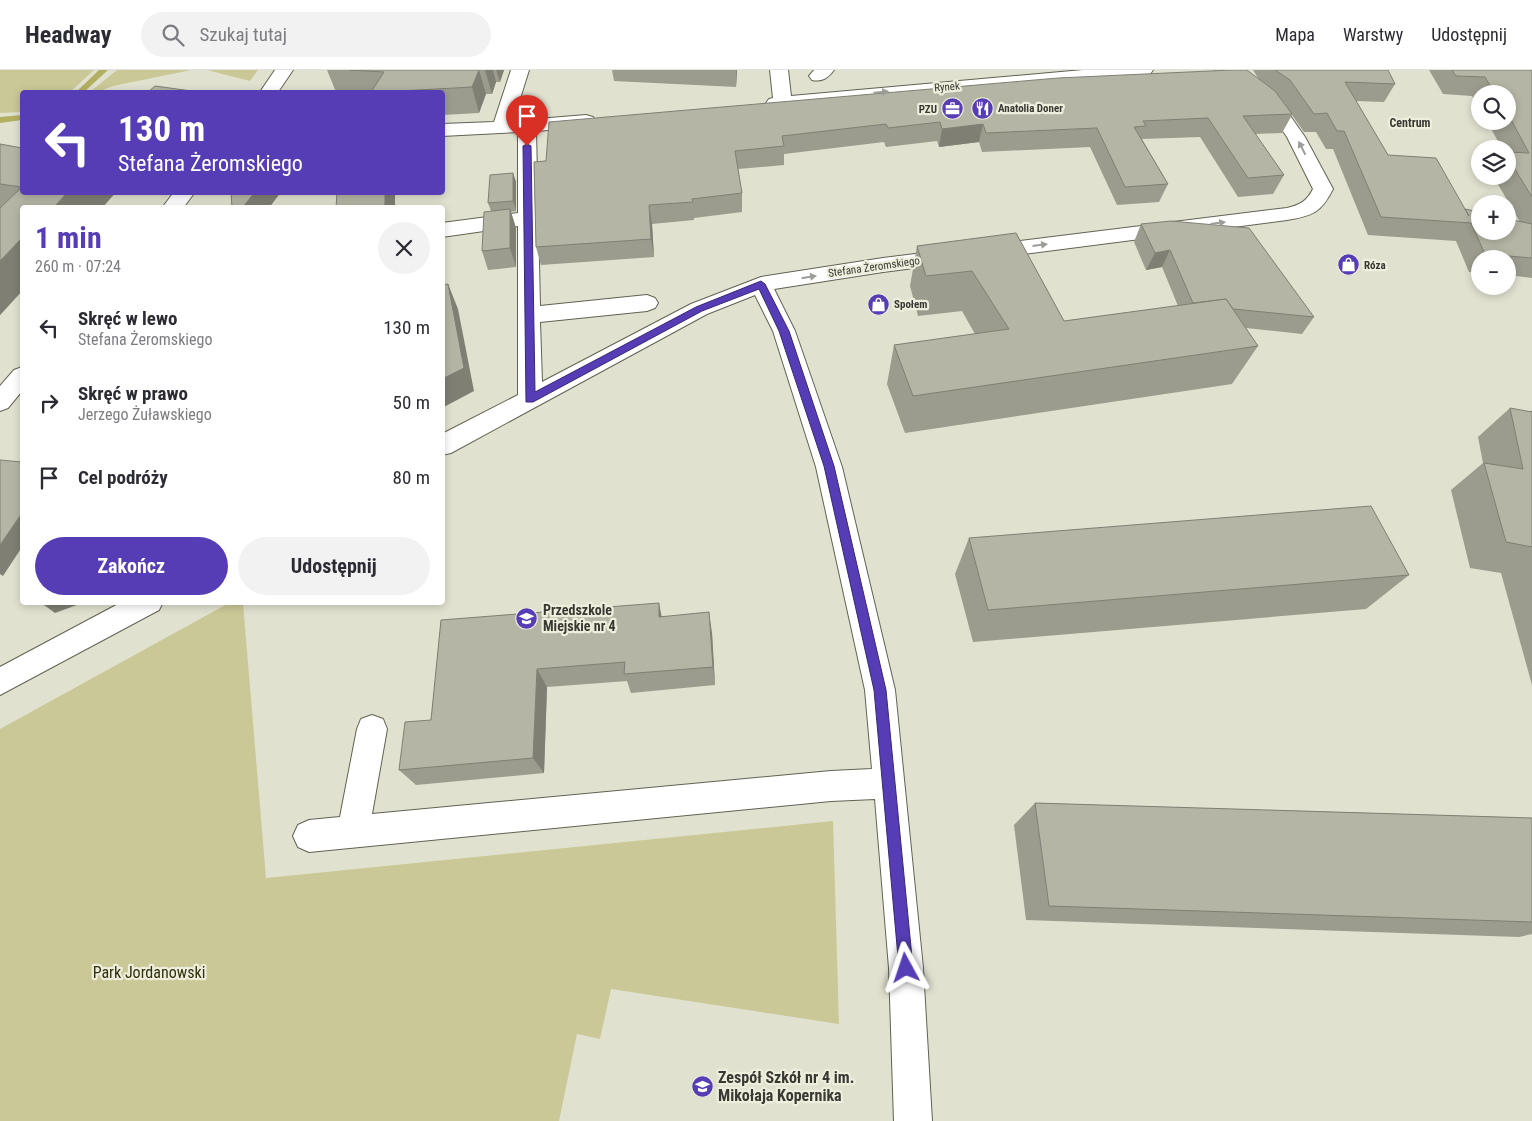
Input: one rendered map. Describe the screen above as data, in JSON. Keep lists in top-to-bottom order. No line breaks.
{"streets":{"street":["Rynek","Stefana Żeromskiego"]},"one_way":["Rynek"],"districts":["Centrum"],"parks":["Park Jordanowski"],"places":{"restaurant":["Anatolia Doner"],"office":["PZU"],"shop":["Róza","Społem"],"school or university":["Przedszkole Miejskie nr 4","Zespół Szkół nr 4 im. Mikołaja Kopernika"]},"page":{"header":"Headway","search":"Szukaj tutaj","nav":["Mapa","Warstwy","Udostępnij"],"map_buttons":["+","−"],"turn":["130 m","Stefana Żeromskiego"],"heading":["1 min","260 m · 07:24"],"list":[{"name":"Skręć w lewo","note":"Stefana Żeromskiego","value":"130 m"},{"name":"Skręć w prawo","note":"Jerzego Żuławskiego","value":"50 m"},{"name":"Cel podróży","value":"80 m"}],"buttons":["Zakończ","Udostępnij"]}}
